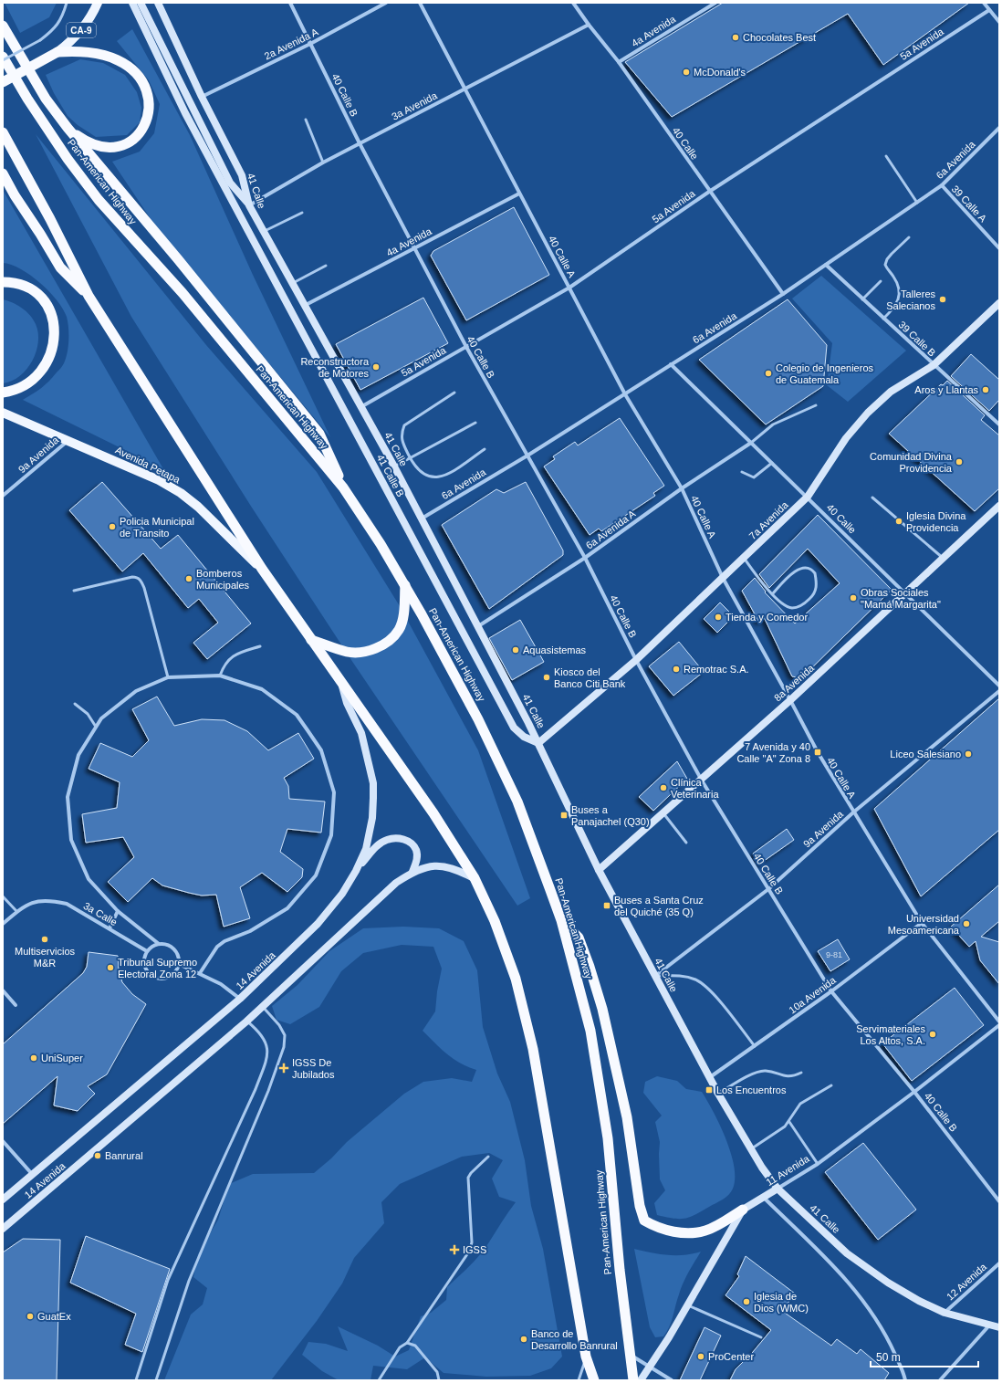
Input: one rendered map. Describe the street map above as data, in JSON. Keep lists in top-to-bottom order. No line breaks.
{"streets":{"highway":["Pan-American Highway"],"main road":["CA-9","41 Calle","Avenida Petapa","41 Calle B","7a Avenida","8a Avenida","14 Avenida","11 Avenida"],"street":["4a Avenida","2a Avenida A","5a Avenida","40 Calle B","3a Avenida","40 Calle","6a Avenida","39 Calle A","40 Calle A","39 Calle B","9a Avenida","6a Avenida A","3a Calle","10a Avenida","12 Avenida"]},"crossings":[["4a Avenida","40 Calle B"],["4a Avenida","40 Calle"],["4a Avenida","41 Calle"],["4a Avenida","40 Calle A"],["2a Avenida A","40 Calle B"],["2a Avenida A","41 Calle"],["5a Avenida","40 Calle B"],["5a Avenida","40 Calle"],["5a Avenida","41 Calle"],["5a Avenida","40 Calle A"],["40 Calle B","3a Avenida"],["40 Calle B","6a Avenida"],["40 Calle B","9a Avenida"],["40 Calle B","7a Avenida"],["40 Calle B","6a Avenida A"],["40 Calle B","8a Avenida"],["40 Calle B","10a Avenida"],["40 Calle B","11 Avenida"],["3a Avenida","40 Calle"],["3a Avenida","41 Calle"],["3a Avenida","40 Calle A"],["40 Calle","6a Avenida"],["40 Calle","7a Avenida"],["40 Calle","6a Avenida A"],["40 Calle","8a Avenida"],["6a Avenida","41 Calle"],["6a Avenida","39 Calle A"],["6a Avenida","40 Calle A"],["6a Avenida","39 Calle B"],["41 Calle","9a Avenida"],["41 Calle","41 Calle B"],["41 Calle","7a Avenida"],["41 Calle","6a Avenida A"],["41 Calle","8a Avenida"],["41 Calle","10a Avenida"],["41 Calle","11 Avenida"],["41 Calle","12 Avenida"],["40 Calle A","9a Avenida"],["40 Calle A","7a Avenida"],["40 Calle A","6a Avenida A"],["40 Calle A","8a Avenida"],["40 Calle A","10a Avenida"],["39 Calle B","7a Avenida"],["9a Avenida","Avenida Petapa"],["41 Calle B","7a Avenida"]],"places":{"other":["Chocolates Best","McDonald's","Talleres Salecianos","Reconstructora de Motores","Colegio de Ingenieros de Guatemala","Aros y Llantas","Comunidad Divina Providencia","Iglesia Divina Providencia","Policia Municipal de Transito","Bomberos Municipales","Obras Sociales \"Mamá Margarita\"","Tienda y Comedor","Aquasistemas","Remotrac S.A.","Kiosco del Banco Citi Bank","Liceo Salesiano","Clínica Veterinaria","Universidad Mesoamericana","Multiservicios M&R","Tribunal Supremo Electoral Zona 12","Servimateriales Los Altos, S.A.","UniSuper","Banrural","Iglesia de Dios (WMC)","GuatEx","Banco de Desarrollo Banrural","ProCenter"],"transit":["7 Avenida y 40 Calle \"A\" Zona 8","Buses a Panajachel (Q30)","Buses a Santa Cruz del Quiché (35 Q)","Los Encuentros"],"health":["IGSS De Jubilados","IGSS"]},"house_numbers":["9-81"],"scale_bar":"50 m"}
